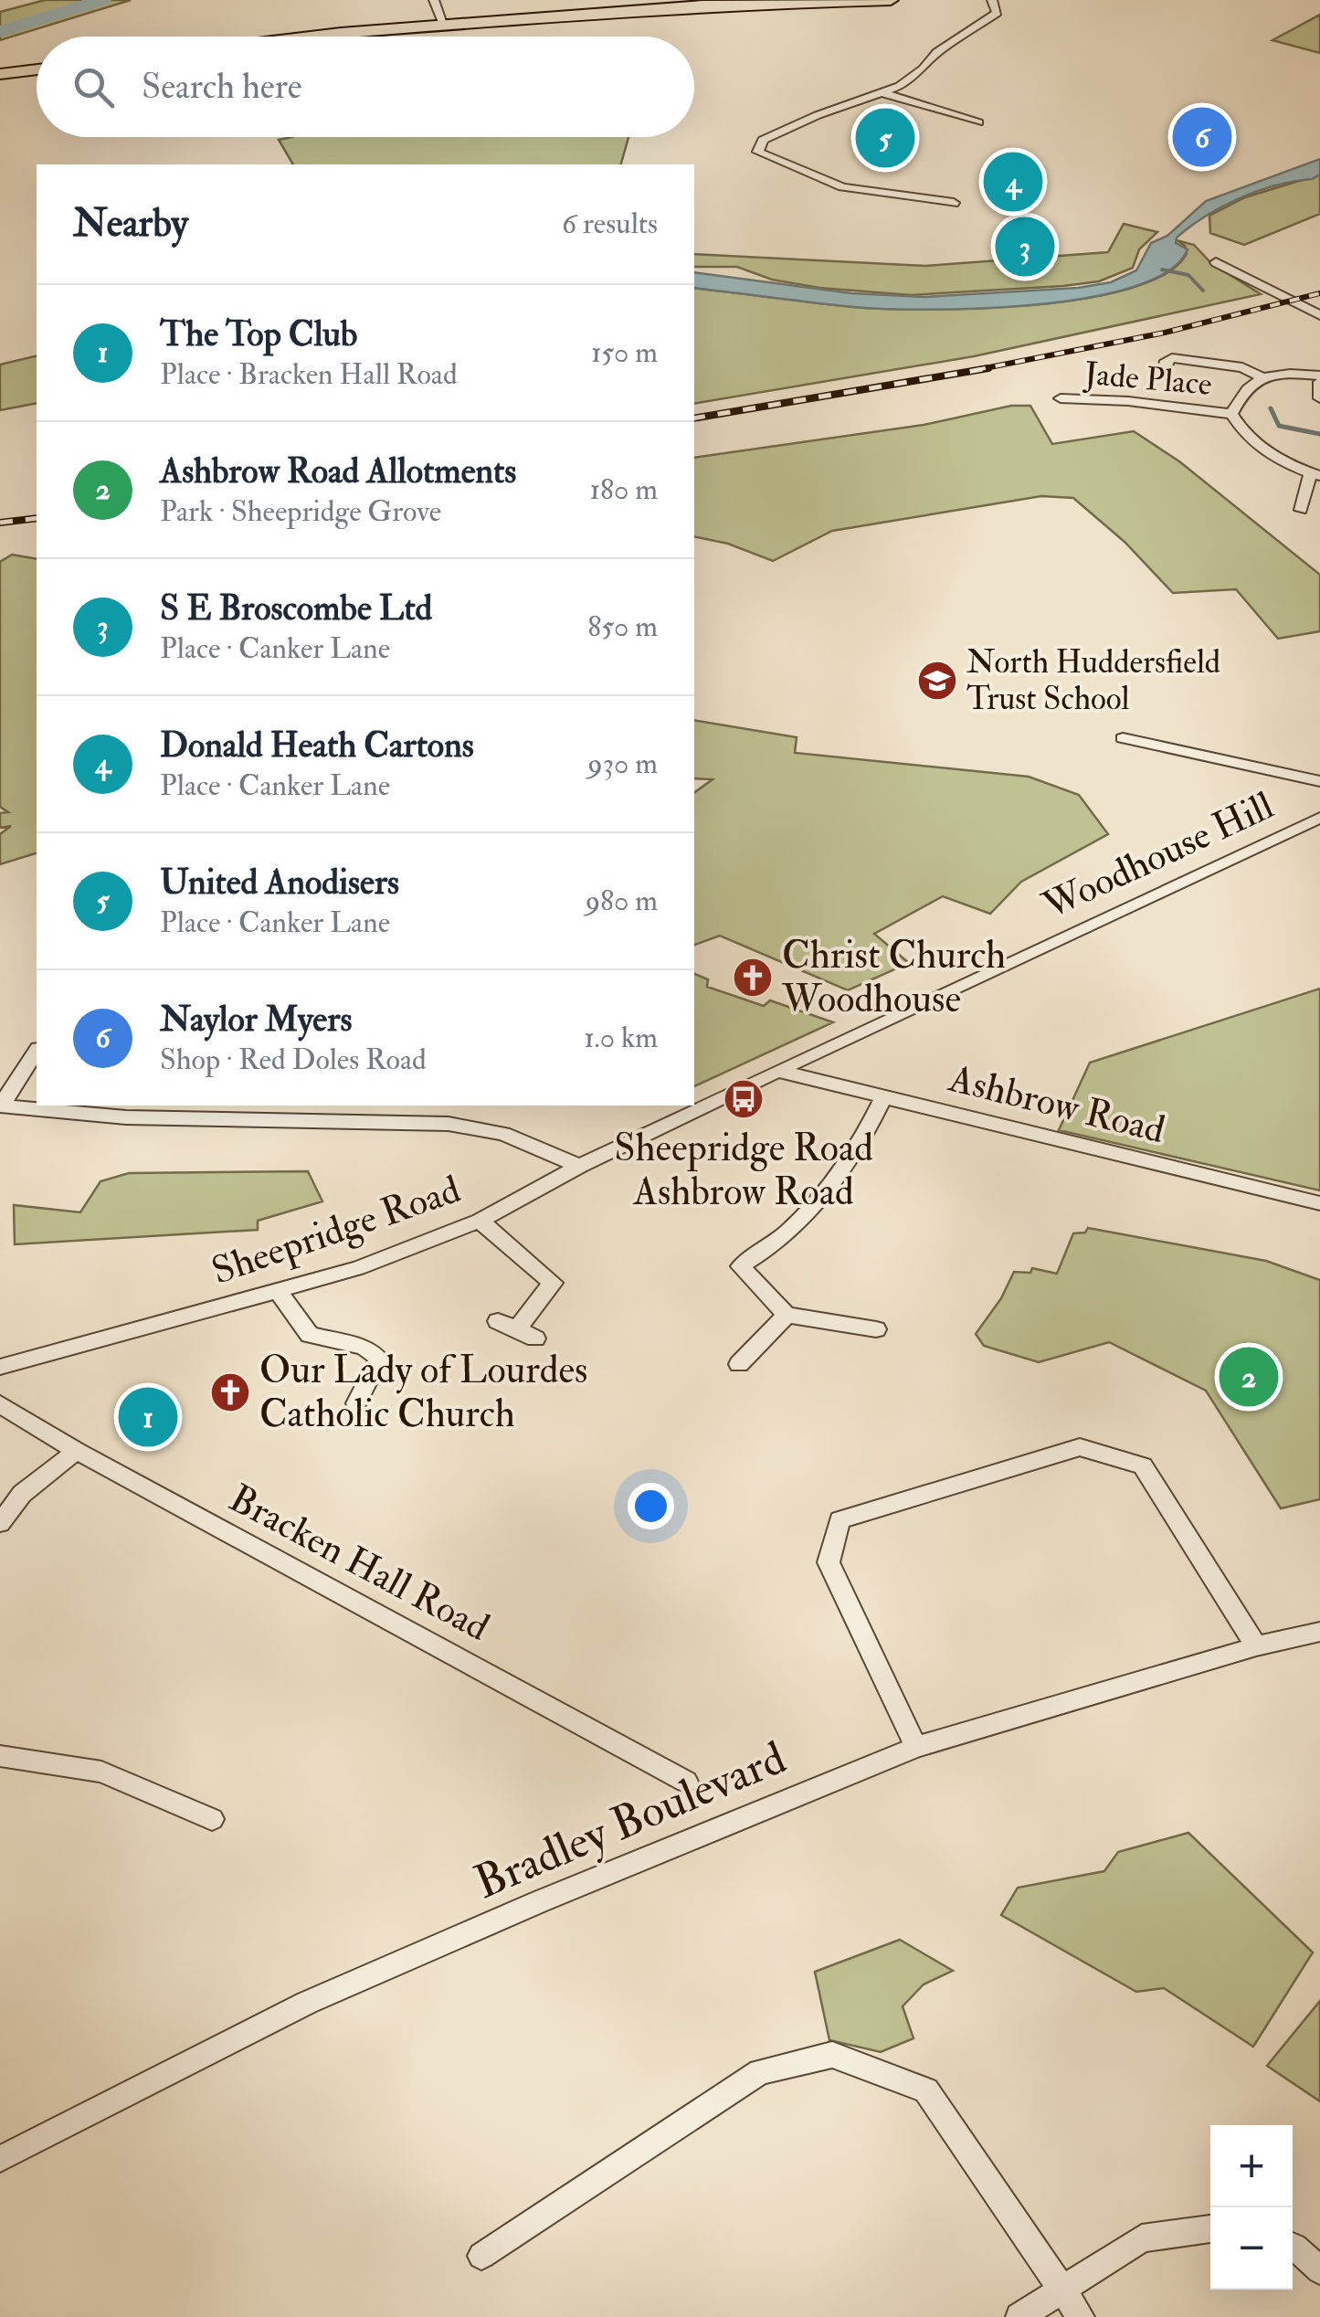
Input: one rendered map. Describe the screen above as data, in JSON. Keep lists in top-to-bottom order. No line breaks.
{"streets":{"street":["Jade Place","Woodhouse Hill","Ashbrow Road","Sheepridge Road","Bracken Hall Road","Bradley Boulevard"]},"crossings":[["Woodhouse Hill","Ashbrow Road"],["Woodhouse Hill","Sheepridge Road"],["Ashbrow Road","Sheepridge Road"]],"places":{"school or university":["North Huddersfield Trust School"],"church":["Christ Church Woodhouse","Our Lady of Lourdes Catholic Church"],"bus stop":["Sheepridge Road Ashbrow Road"]},"page":{"search":"Search here","pins":["6","5","4","3","2","1"],"heading":["Nearby","6 results"],"list":[{"mark":"1","name":"The Top Club","note":"Place · Bracken Hall Road","value":"150 m"},{"mark":"2","name":"Ashbrow Road Allotments","note":"Park · Sheepridge Grove","value":"180 m"},{"mark":"3","name":"S E Broscombe Ltd","note":"Place · Canker Lane","value":"850 m"},{"mark":"4","name":"Donald Heath Cartons","note":"Place · Canker Lane","value":"930 m"},{"mark":"5","name":"United Anodisers","note":"Place · Canker Lane","value":"980 m"},{"mark":"6","name":"Naylor Myers","note":"Shop · Red Doles Road","value":"1.0 km"}],"map_buttons":["+","−"]}}
